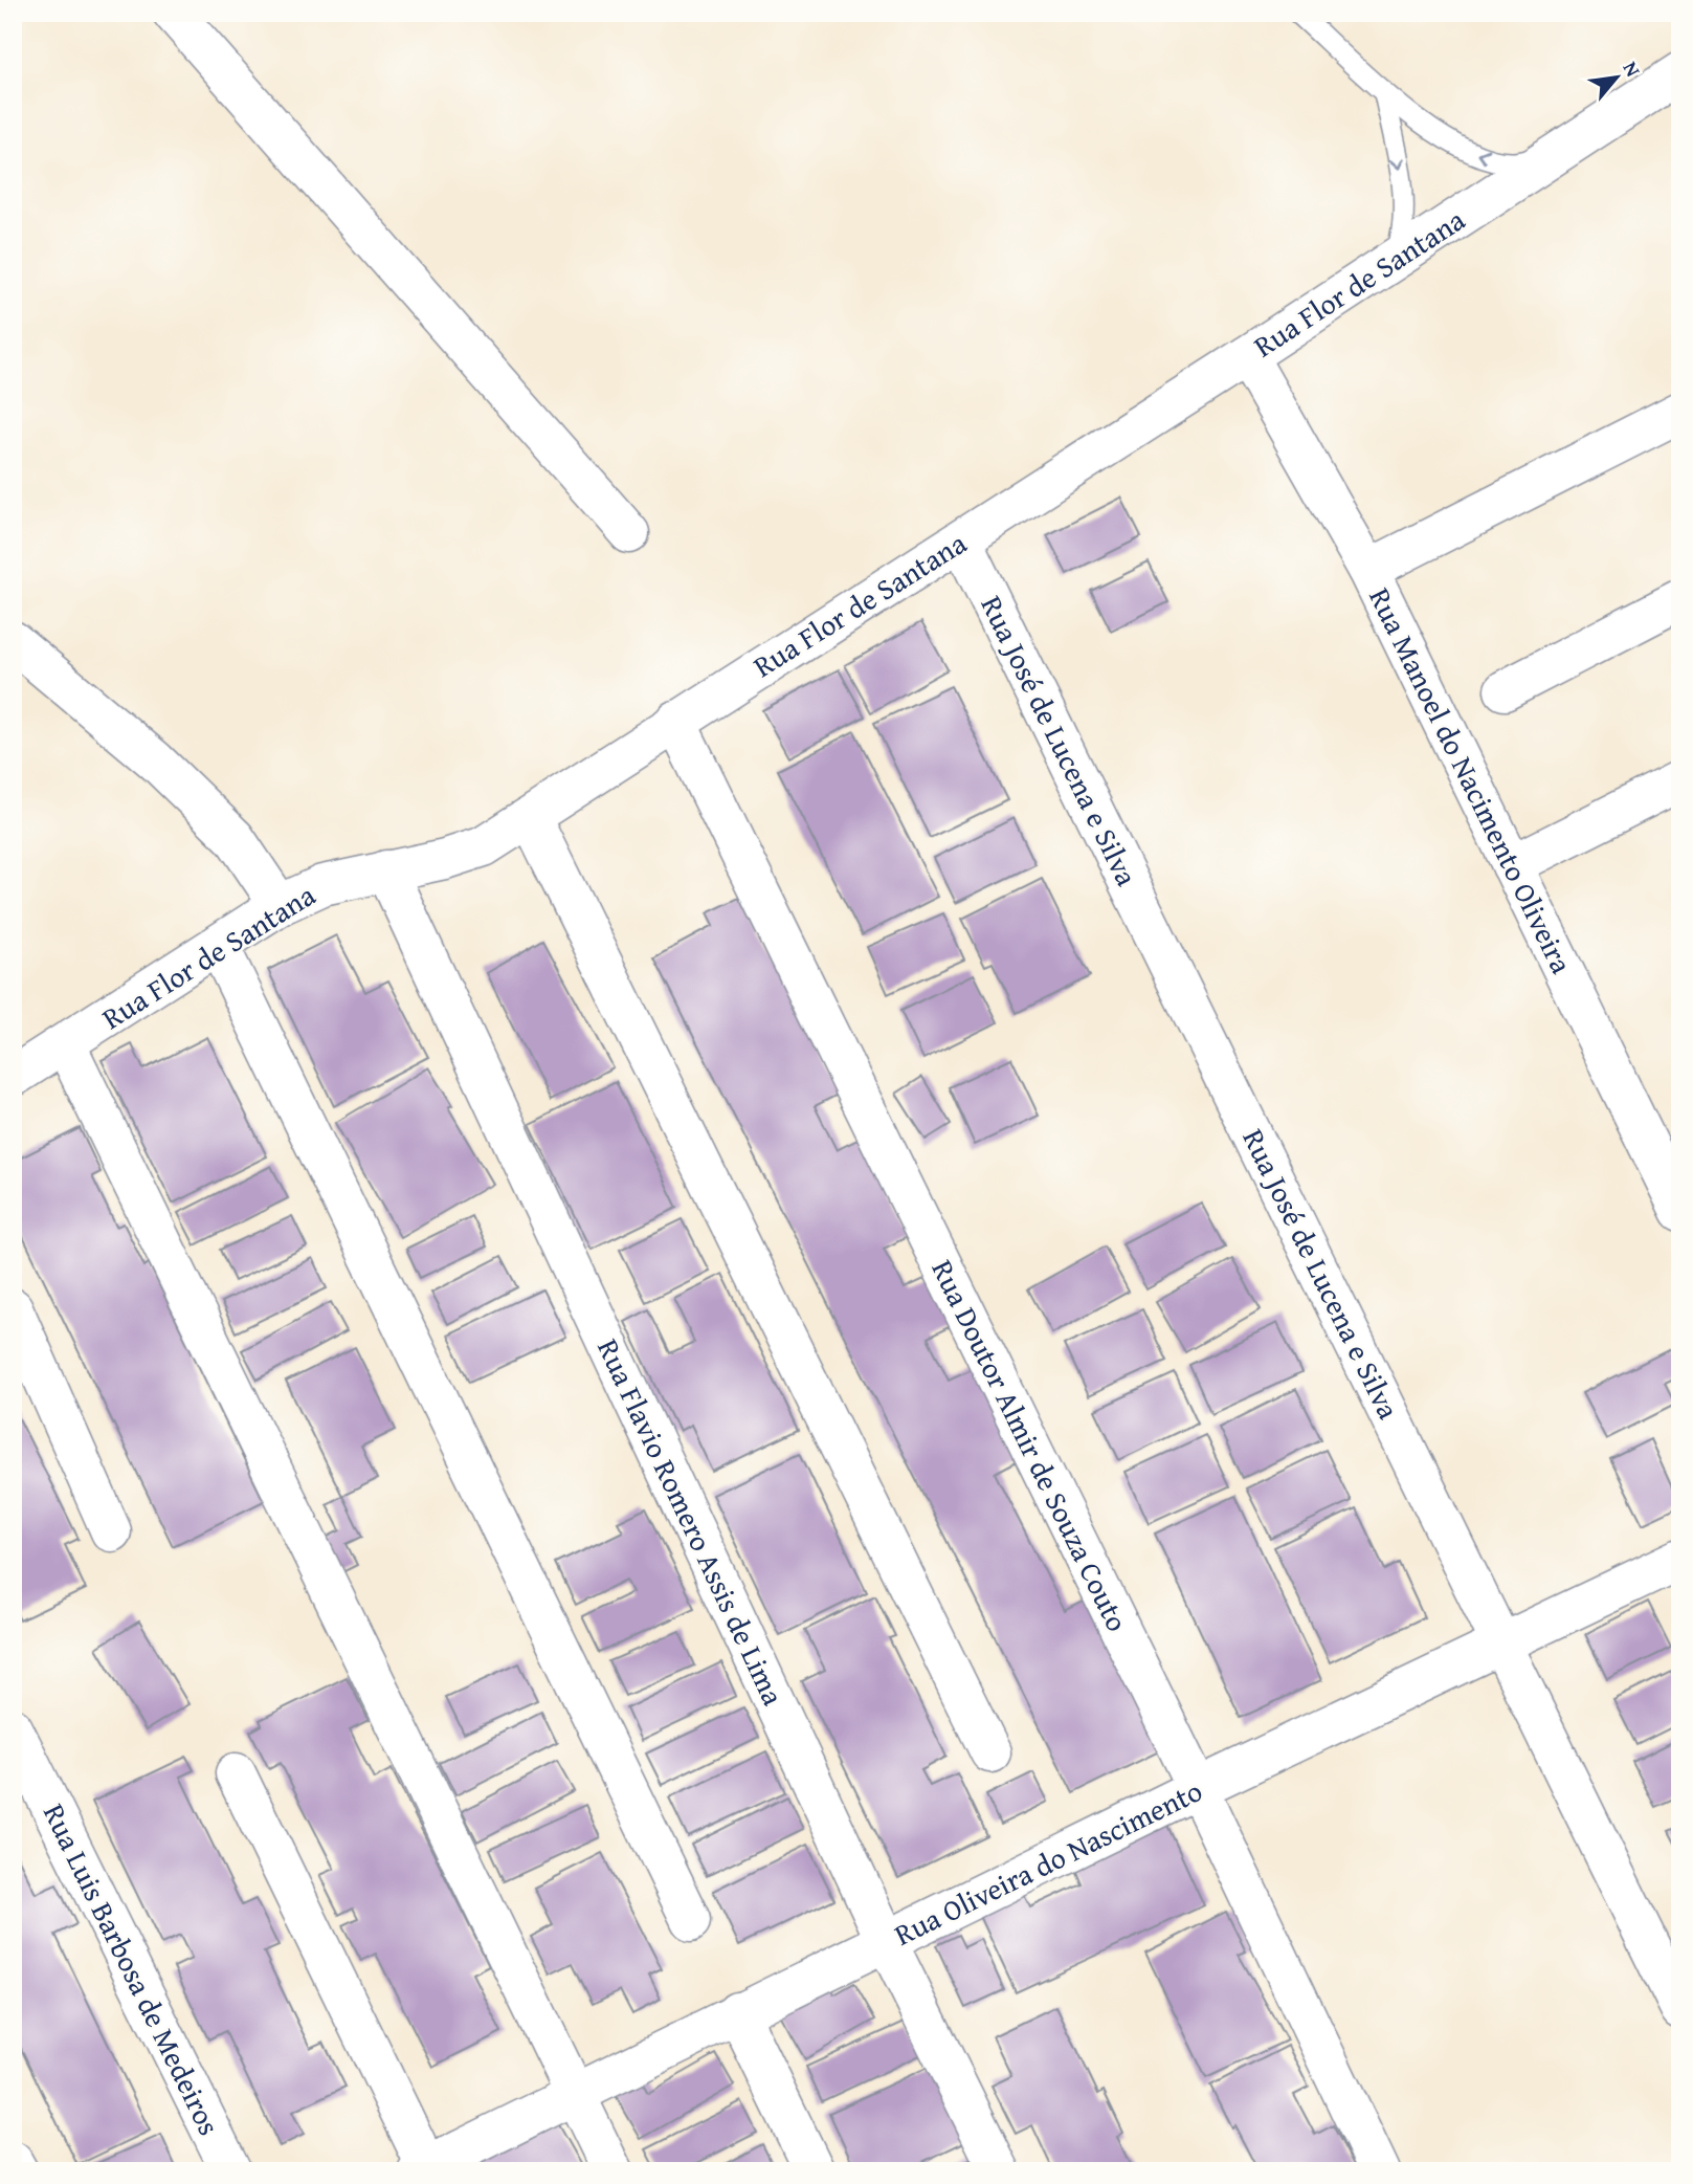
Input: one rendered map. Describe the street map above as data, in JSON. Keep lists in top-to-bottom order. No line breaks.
{"streets":{"street":["Rua Flor de Santana","Rua José de Lucena e Silva","Rua Manoel do Nacimento Oliveira","Rua Doutor Almir de Souza Couto","Rua Flavio Romero Assis de Lima","Rua Oliveira do Nascimento","Rua Luis Barbosa de Medeiros"]},"crossings":[["Rua Flor de Santana","Rua José de Lucena e Silva"],["Rua Flor de Santana","Rua Manoel do Nacimento Oliveira"],["Rua Flor de Santana","Rua Doutor Almir de Souza Couto"],["Rua Flor de Santana","Rua Flavio Romero Assis de Lima"],["Rua José de Lucena e Silva","Rua Oliveira do Nascimento"],["Rua Doutor Almir de Souza Couto","Rua Oliveira do Nascimento"],["Rua Flavio Romero Assis de Lima","Rua Oliveira do Nascimento"]],"north":"top right"}
